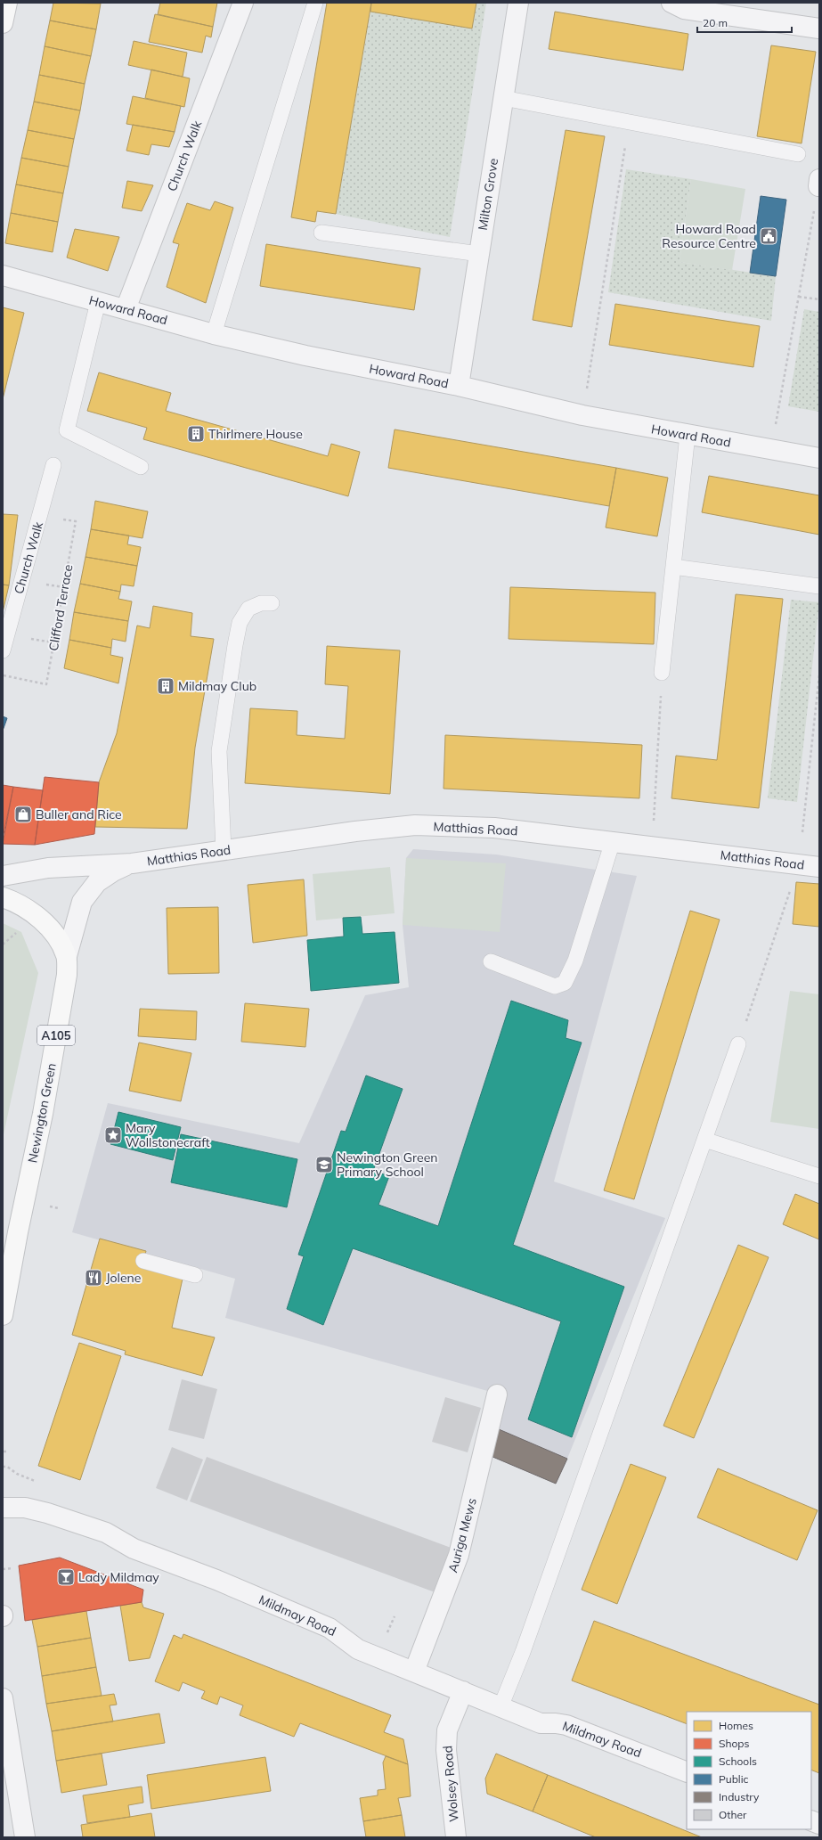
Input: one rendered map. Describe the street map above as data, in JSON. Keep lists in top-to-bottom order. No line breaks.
{"streets":{"main road":["A105","Newington Green"],"street":["Church Walk","Milton Grove","Howard Road","Matthias Road","Auriga Mews","Mildmay Road","Wolsey Road"],"path":["Clifford Terrace"]},"crossings":[["Church Walk","Howard Road"],["Church Walk","Clifford Terrace"],["Milton Grove","Howard Road"],["Matthias Road","Newington Green"],["Auriga Mews","Mildmay Road"],["Mildmay Road","Wolsey Road"]],"places":{"public building":["Howard Road Resource Centre"],"building":["Thirlmere House","Mildmay Club"],"shop":["Buller and Rice"],"place":["Mary Wollstonecraft"],"school or university":["Newington Green Primary School"],"restaurant":["Jolene"],"bar":["Lady Mildmay"]},"legend":["Homes","Shops","Schools","Public","Industry","Other"],"scale_bar":"20 m"}
